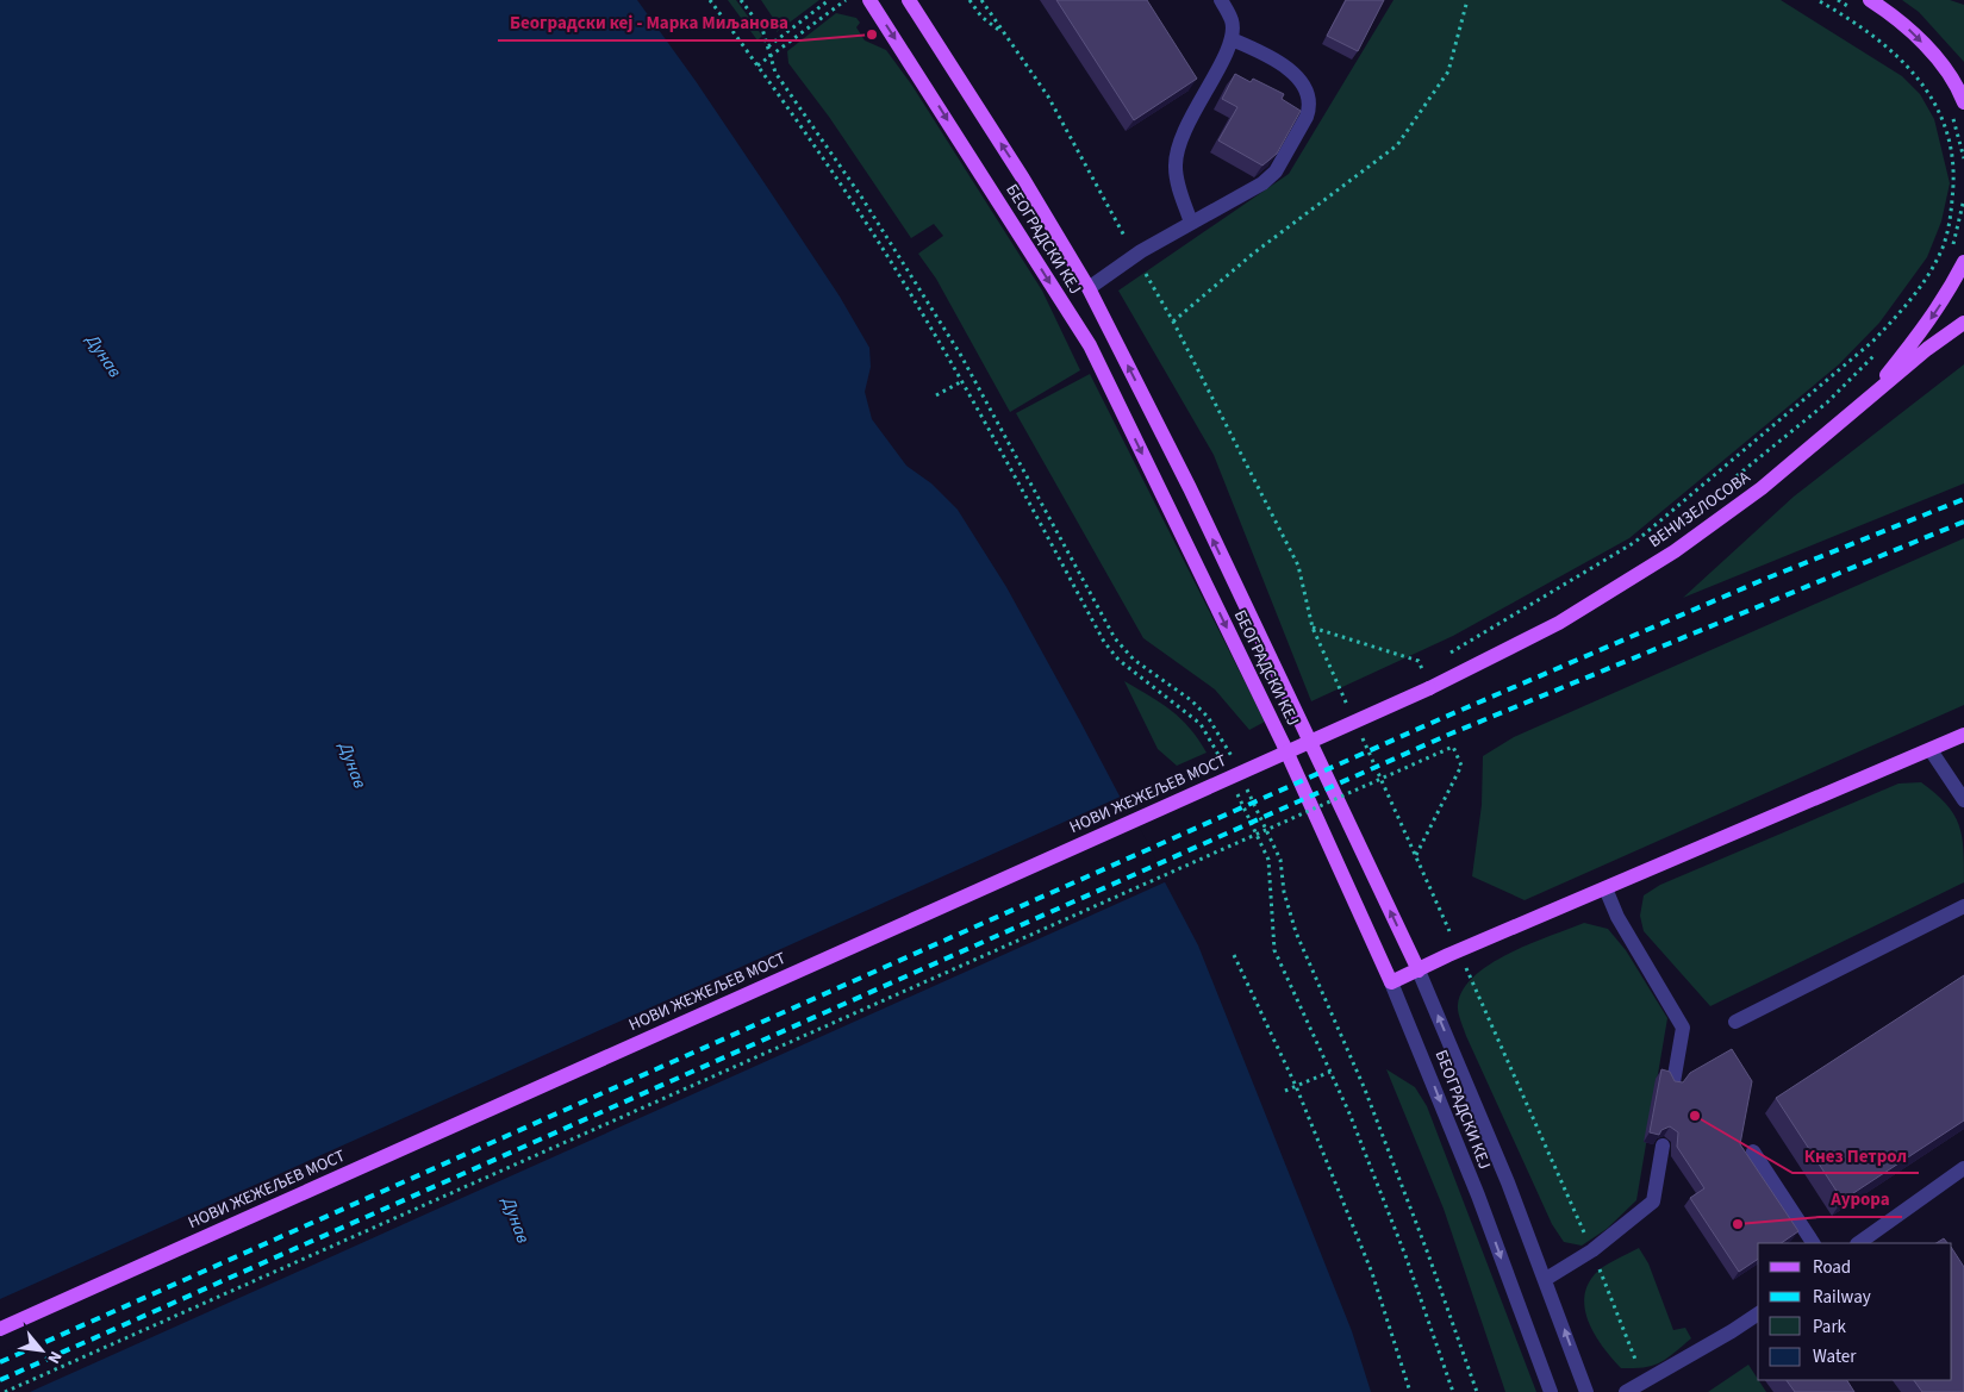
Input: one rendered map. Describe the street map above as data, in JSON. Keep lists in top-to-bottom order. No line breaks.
{"streets":{"main road":["БЕОГРАДСКИ КЕЈ","ВЕНИЗЕЛОСОВА","НОВИ ЖЕЖЕЉЕВ МОСТ"]},"crossings":[["ВЕНИЗЕЛОСОВА","НОВИ ЖЕЖЕЉЕВ МОСТ"]],"water":["Дунав"],"places":["Београдски кеј - Марка Миљанова","Кнез Петрол","Аурора"],"legend":["Road","Railway","Park","Water"],"north":"bottom right"}
